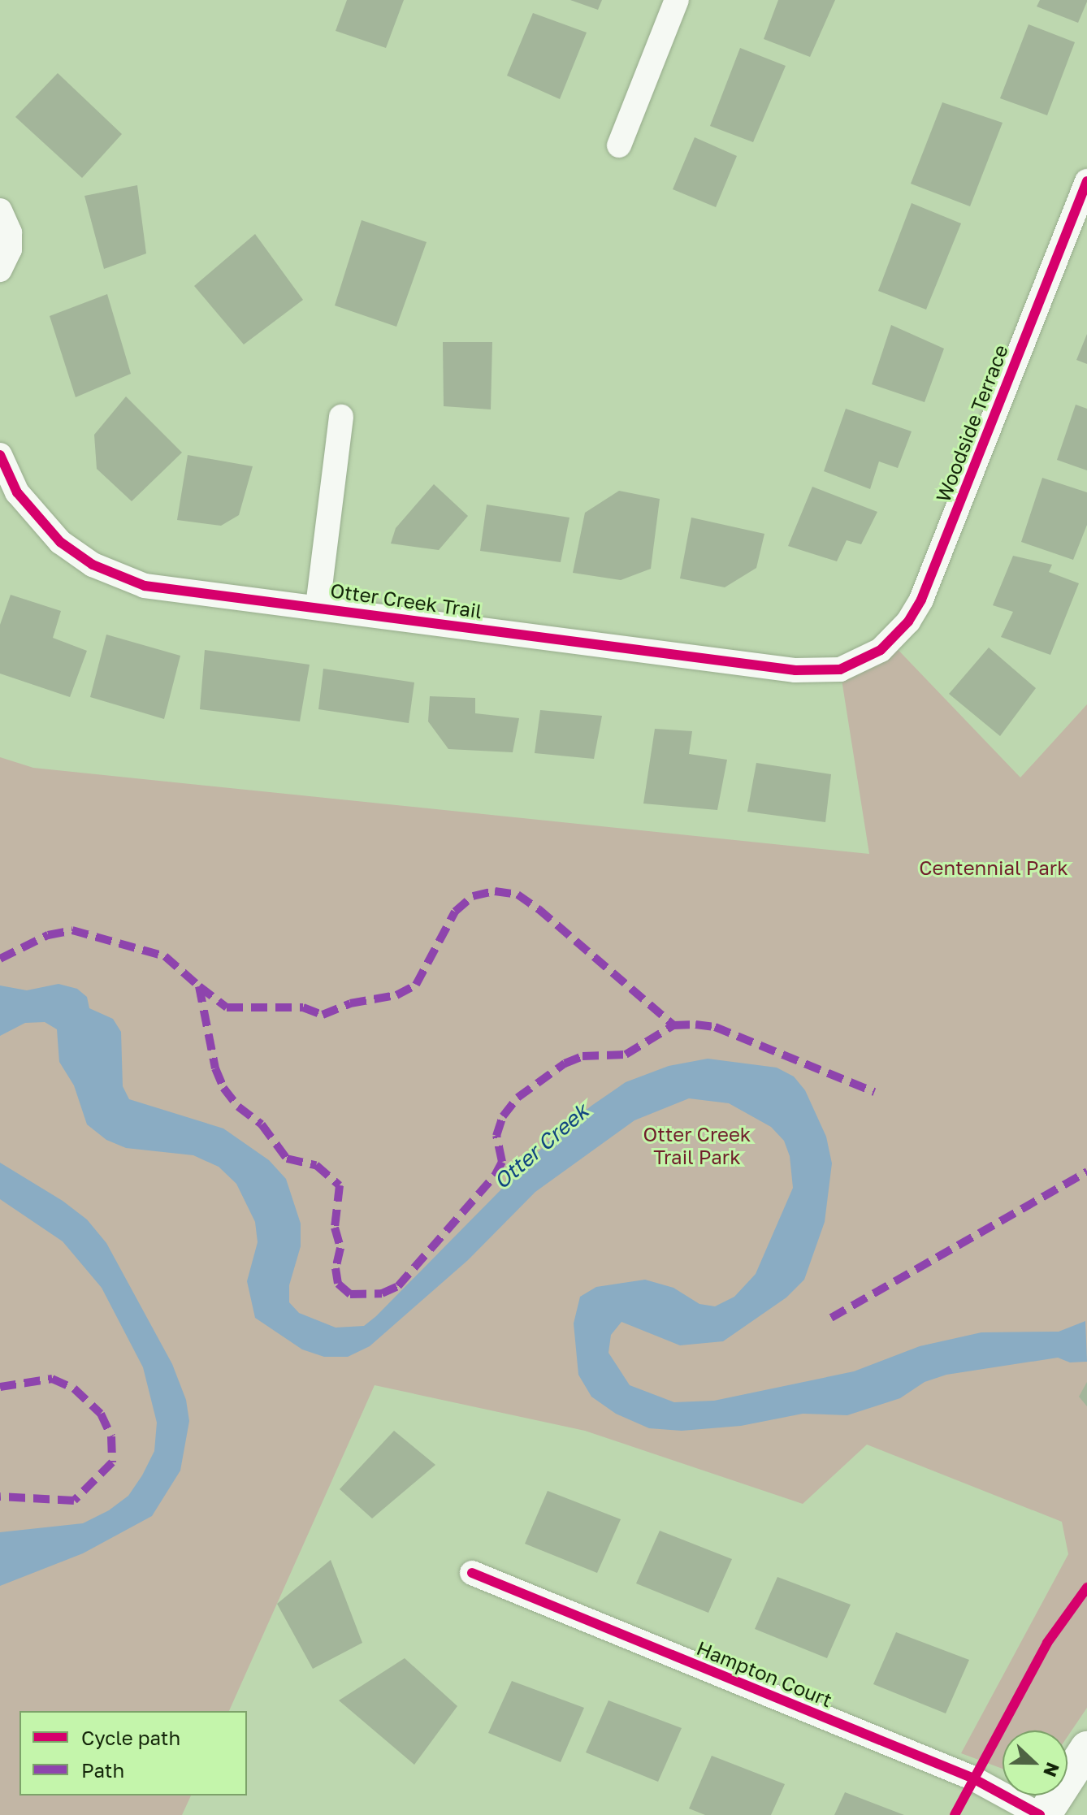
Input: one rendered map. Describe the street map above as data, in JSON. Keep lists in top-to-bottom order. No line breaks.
{"streets":{"street":["Woodside Terrace","Otter Creek Trail","Hampton Court"]},"crossings":[["Woodside Terrace","Otter Creek Trail"]],"water":["Otter Creek"],"parks":["Centennial Park","Otter Creek Trail Park"],"legend":["Cycle path","Path"],"north":"right"}
